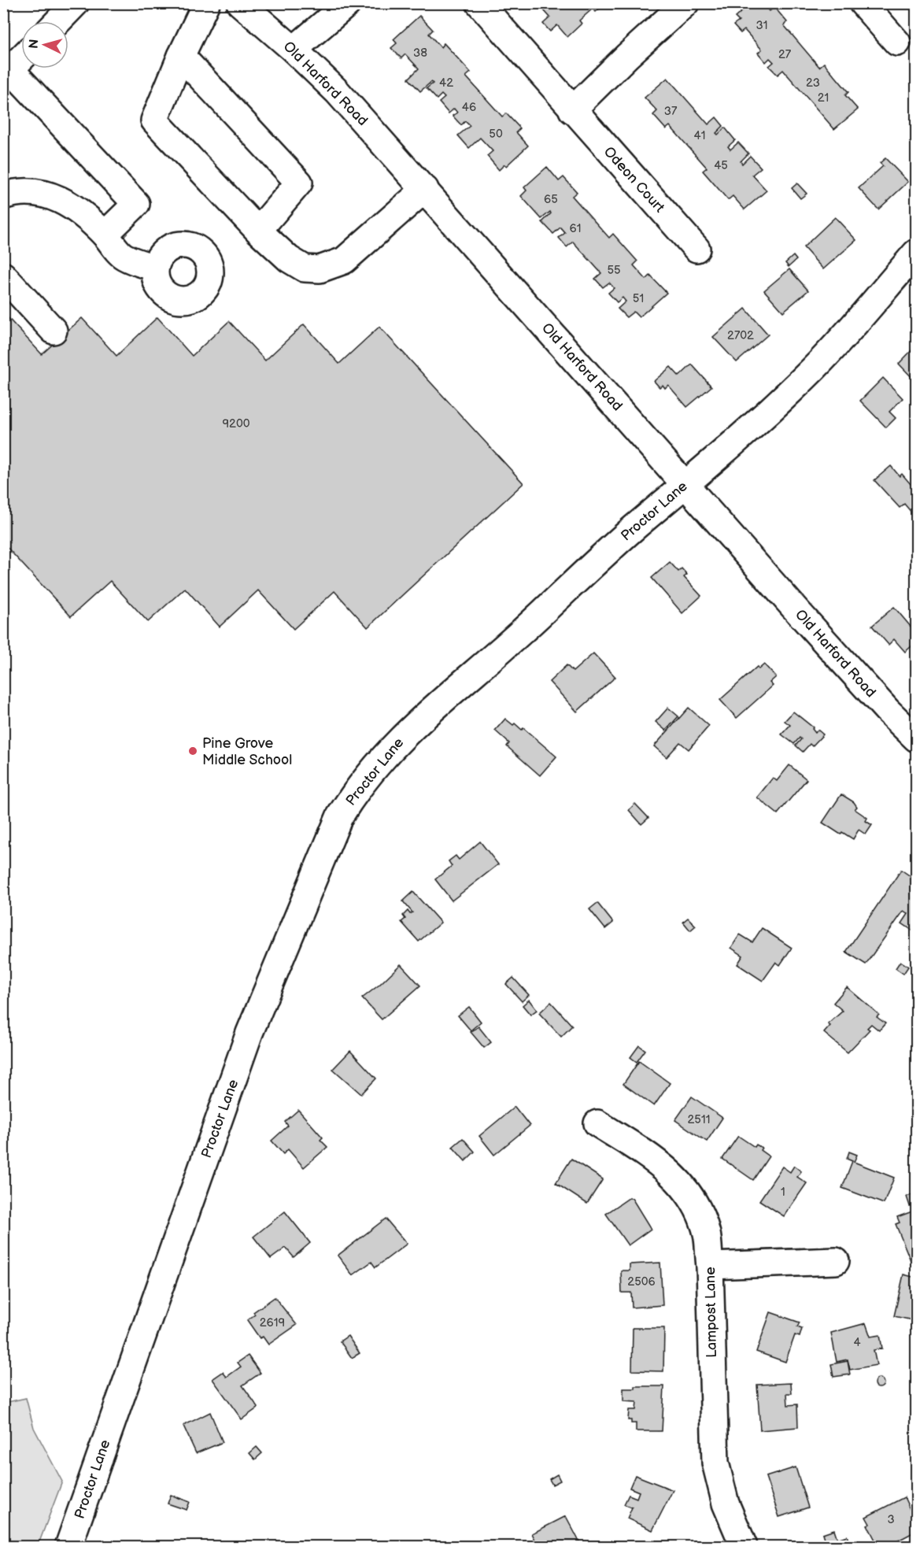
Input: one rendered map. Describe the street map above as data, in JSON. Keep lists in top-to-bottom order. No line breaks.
{"streets":{"street":["Old Harford Road","Odeon Court","Proctor Lane","Lampost Lane"]},"crossings":[["Old Harford Road","Proctor Lane"]],"places":["Pine Grove Middle School"],"house_numbers":["31","38","27","42","23","21","46","37","50","41","45","65","61","55","51","2702","9200","2511","1","2506","2619","4","3"],"north":"left"}
